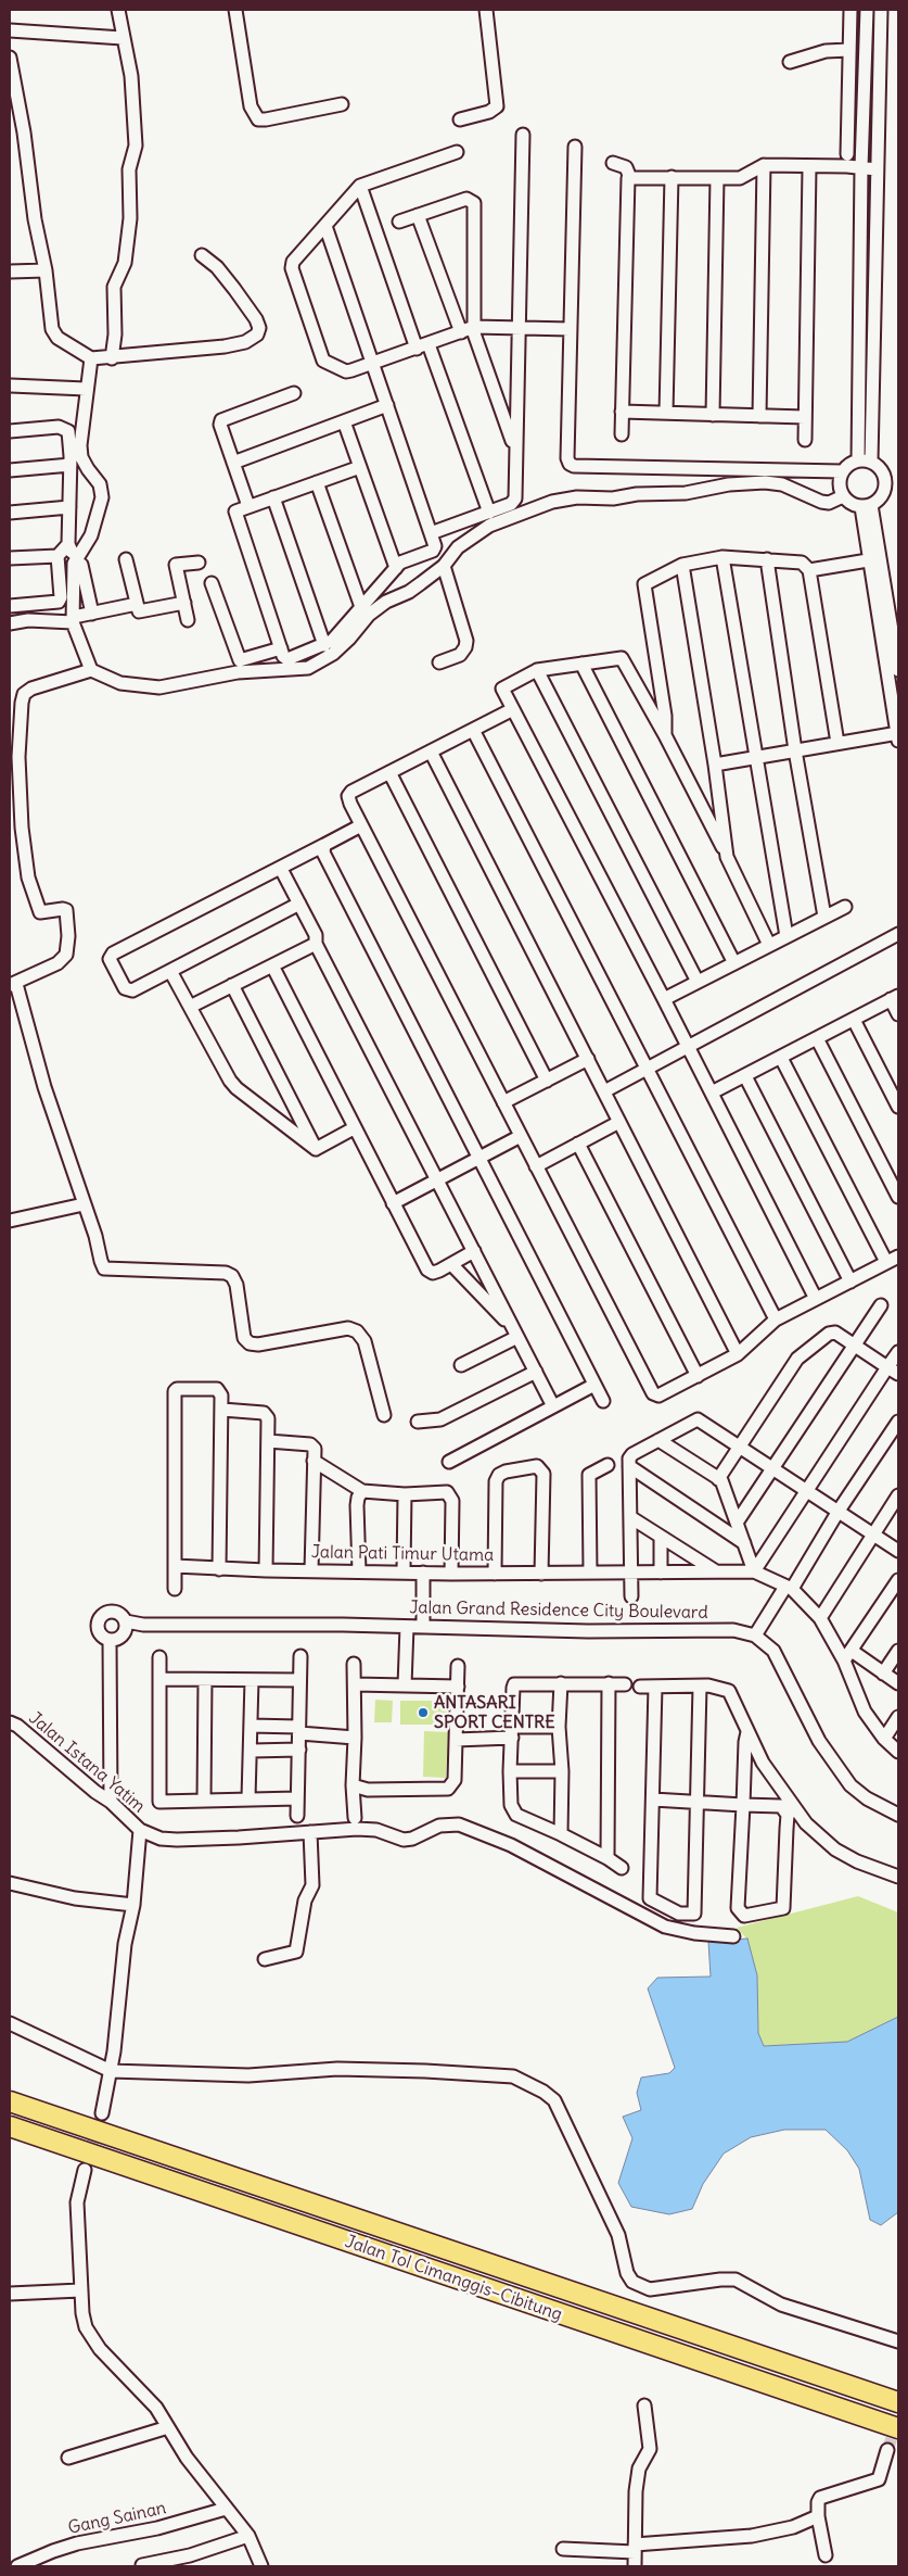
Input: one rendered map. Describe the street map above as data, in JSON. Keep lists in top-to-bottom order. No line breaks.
{"streets":{"highway":["Jalan Tol Cimanggis–Cibitung"],"street":["Jalan Pati Timur Utama","Jalan Grand Residence City Boulevard","Jalan Istana Yatim","Gang Sainan"]},"crossings":[["Jalan Grand Residence City Boulevard","Jalan Istana Yatim"]],"places":["ANTASARI SPORT CENTRE"]}
